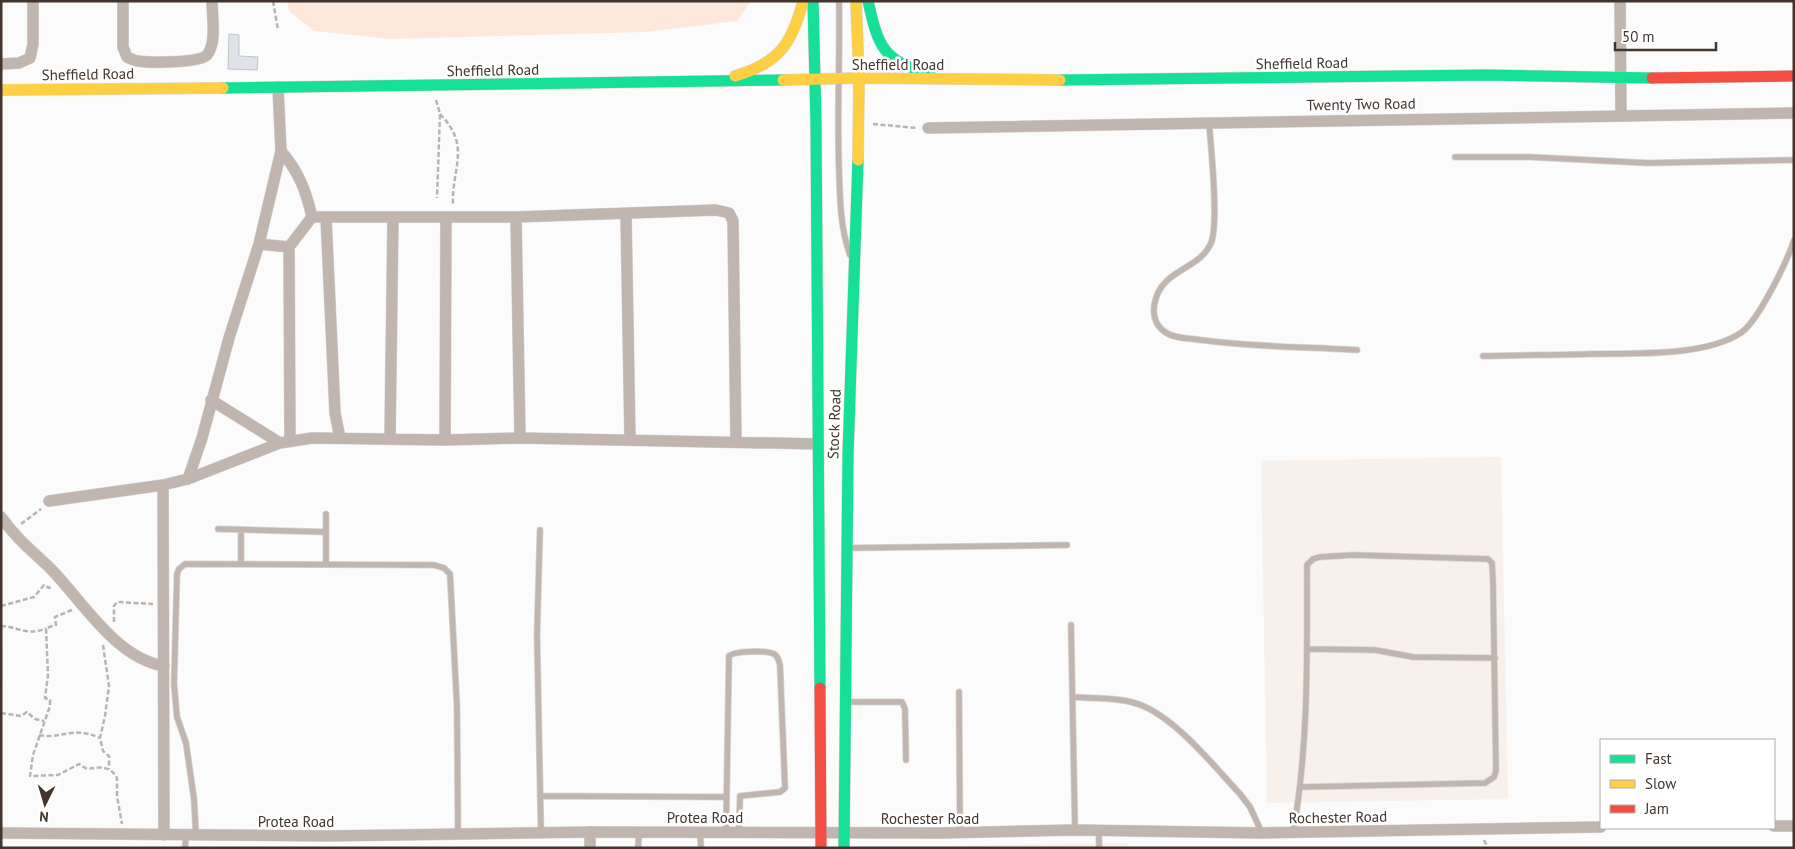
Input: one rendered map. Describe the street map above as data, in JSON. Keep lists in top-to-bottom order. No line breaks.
{"streets":{"main road":["Sheffield Road","Stock Road"],"street":["Twenty Two Road","Protea Road","Rochester Road"]},"crossings":[["Sheffield Road","Stock Road"],["Stock Road","Protea Road"],["Stock Road","Rochester Road"],["Protea Road","Rochester Road"]],"legend":["Fast","Slow","Jam"],"scale_bar":"50 m","north":"bottom"}
